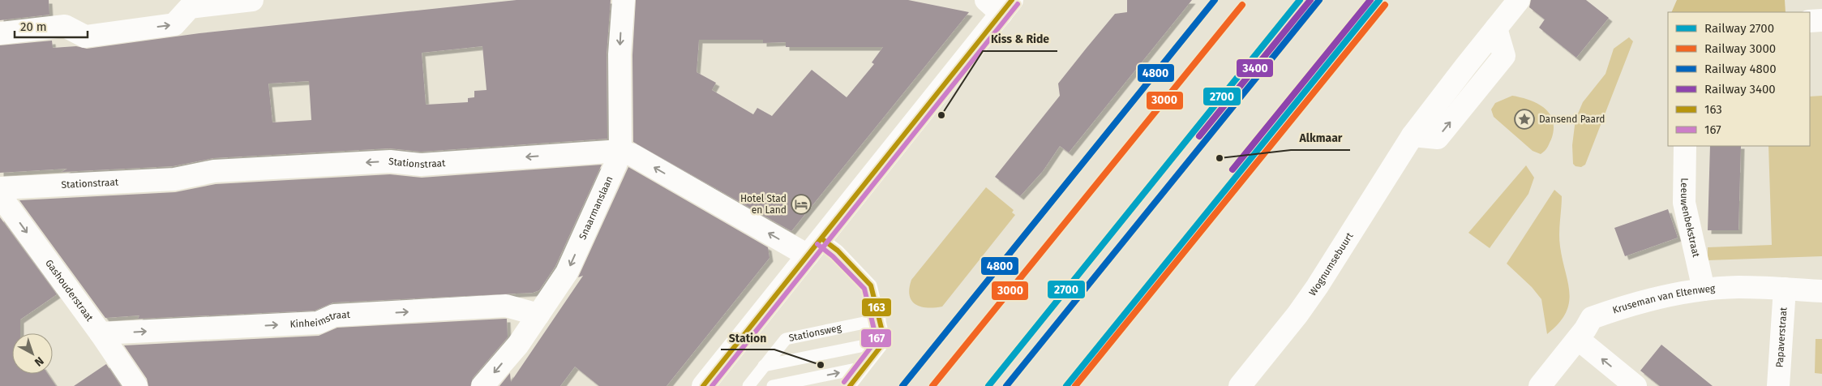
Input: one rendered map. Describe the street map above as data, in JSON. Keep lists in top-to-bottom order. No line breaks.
{"streets":{"street":["Stationstraat","Snaarmanslaan","Leeuwenbekstraat","Wognumsebuurt","Gashouderstraat","Kruseman van Eltenweg","Kinheimstraat","Papaverstraat"],"lane":["Stationsweg"]},"crossings":[["Stationstraat","Snaarmanslaan"],["Snaarmanslaan","Kinheimstraat"],["Leeuwenbekstraat","Kruseman van Eltenweg"],["Gashouderstraat","Kinheimstraat"],["Kruseman van Eltenweg","Papaverstraat"]],"one_way":["Snaarmanslaan","Gashouderstraat","Kinheimstraat"],"places":{"other":["Kiss & Ride","Alkmaar","Station"],"place":["Dansend Paard"],"hotel":["Hotel Stad en Land"]},"lines":["rail line 2700","rail line 4800","rail line 3400","transit line 163","transit line 167","rail line 3000"],"legend":["Railway 2700","Railway 3000","Railway 4800","Railway 3400","163","167"],"scale_bar":"20 m","north":"bottom right"}
